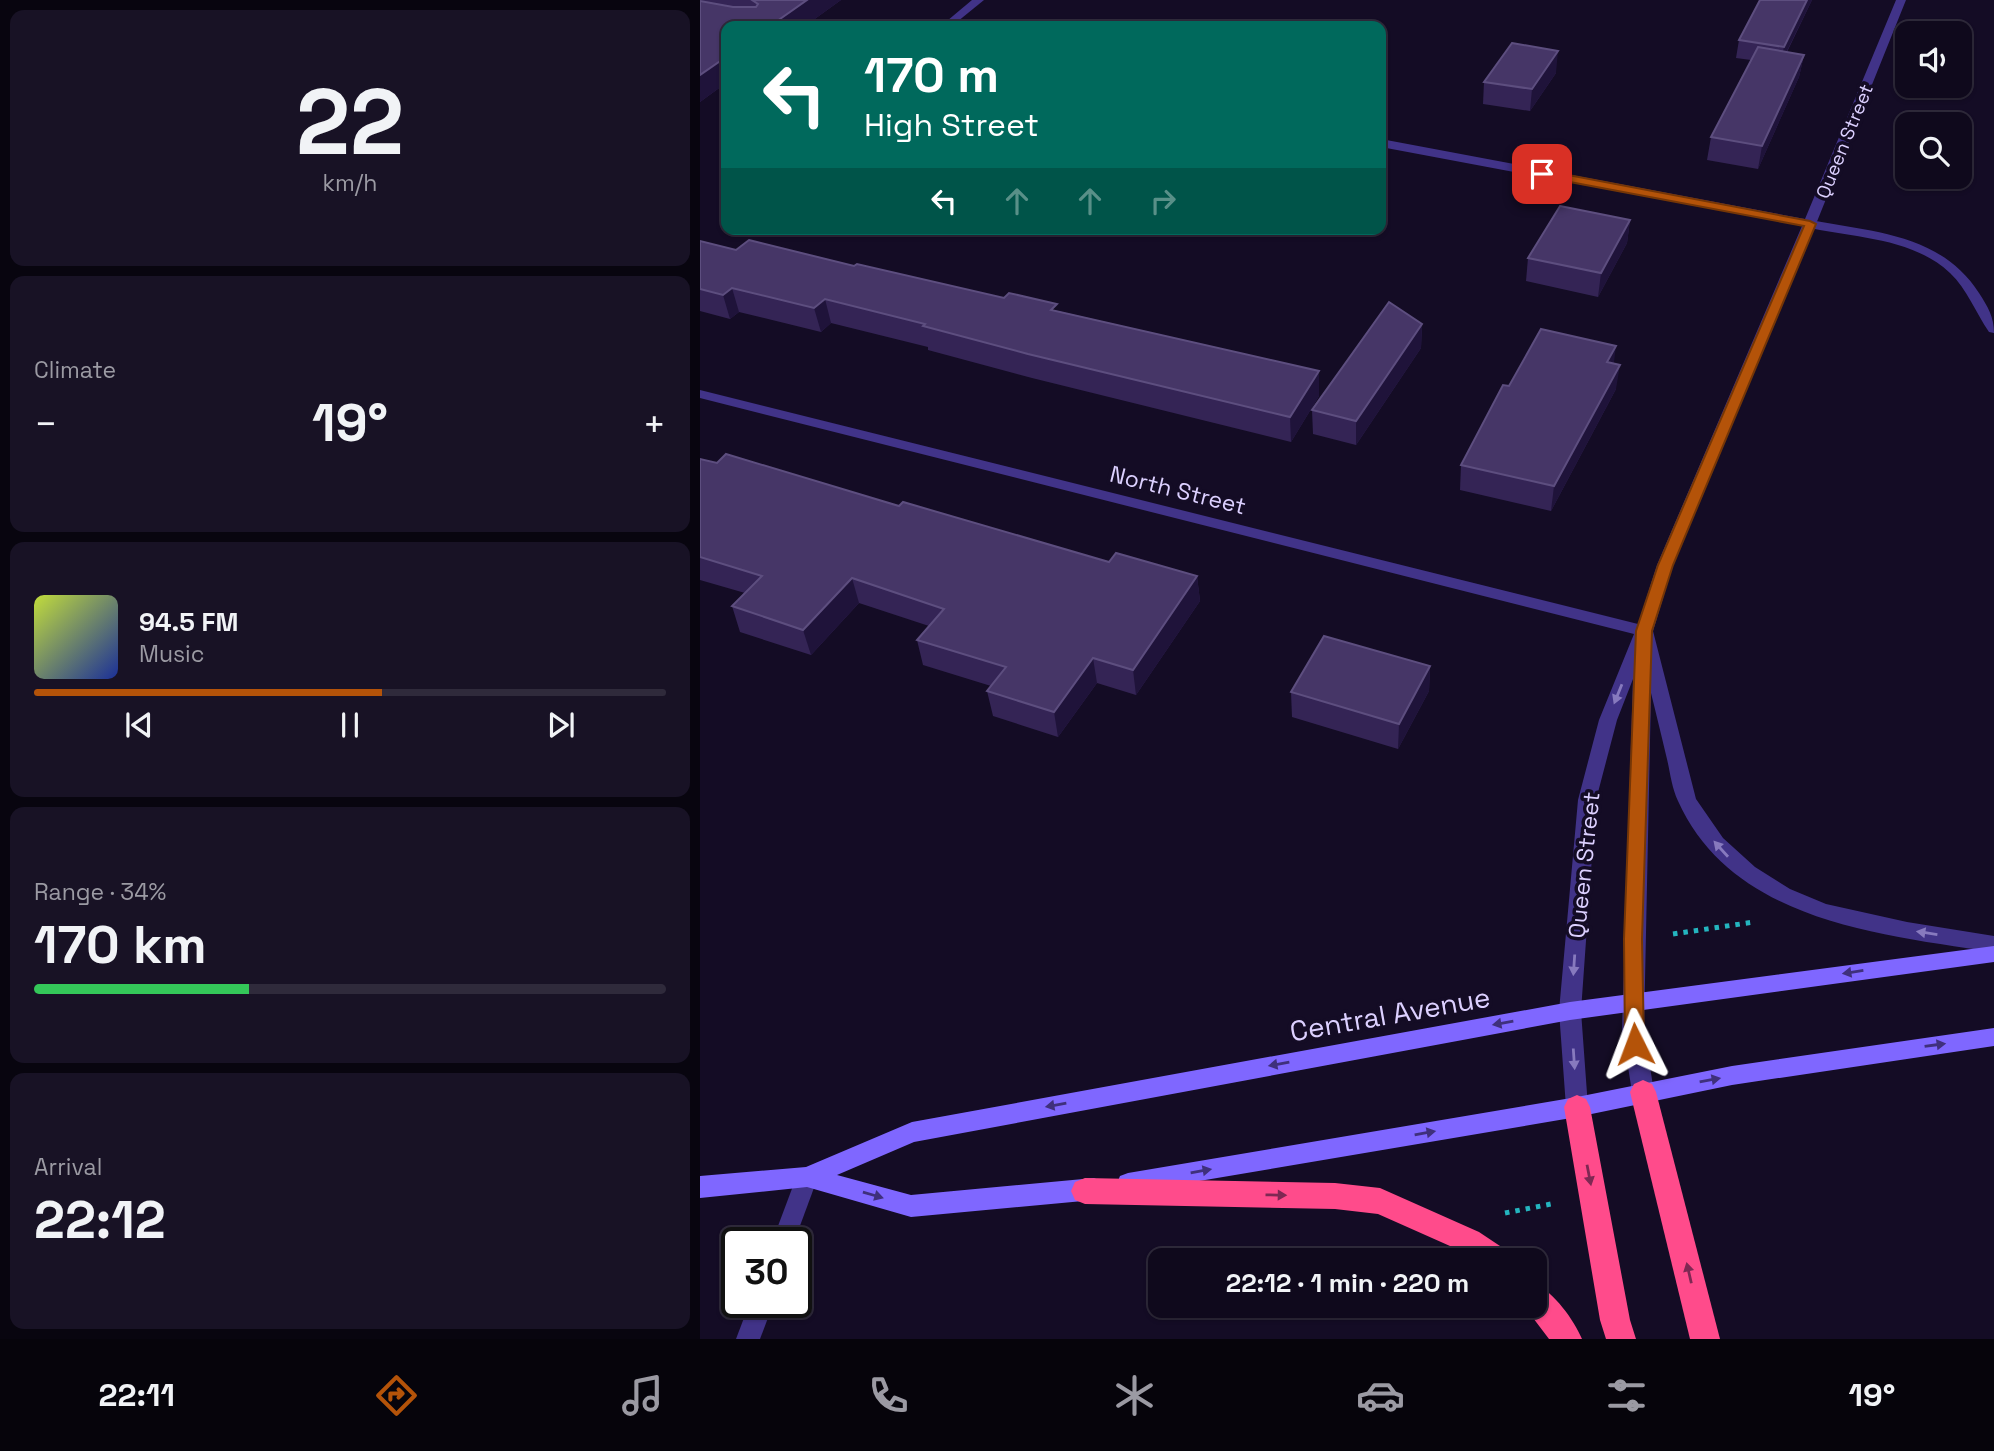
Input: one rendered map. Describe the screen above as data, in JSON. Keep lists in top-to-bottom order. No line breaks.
{"streets":{"main road":["Central Avenue"],"street":["Queen Street","North Street"]},"crossings":[["Queen Street","North Street"],["Queen Street","Central Avenue"]],"page":{"tile":[["22","km/h"],"Climate",["Range · 34%","170 km"],["Arrival","22:12"]],"turn":["170 m","High Street"],"heat":["−","19°","+"],"song":["94.5 FM","Music"],"limit":"30","trip":"22:12 · 1 min · 220 m","tabs":["22:11","19°"]}}
